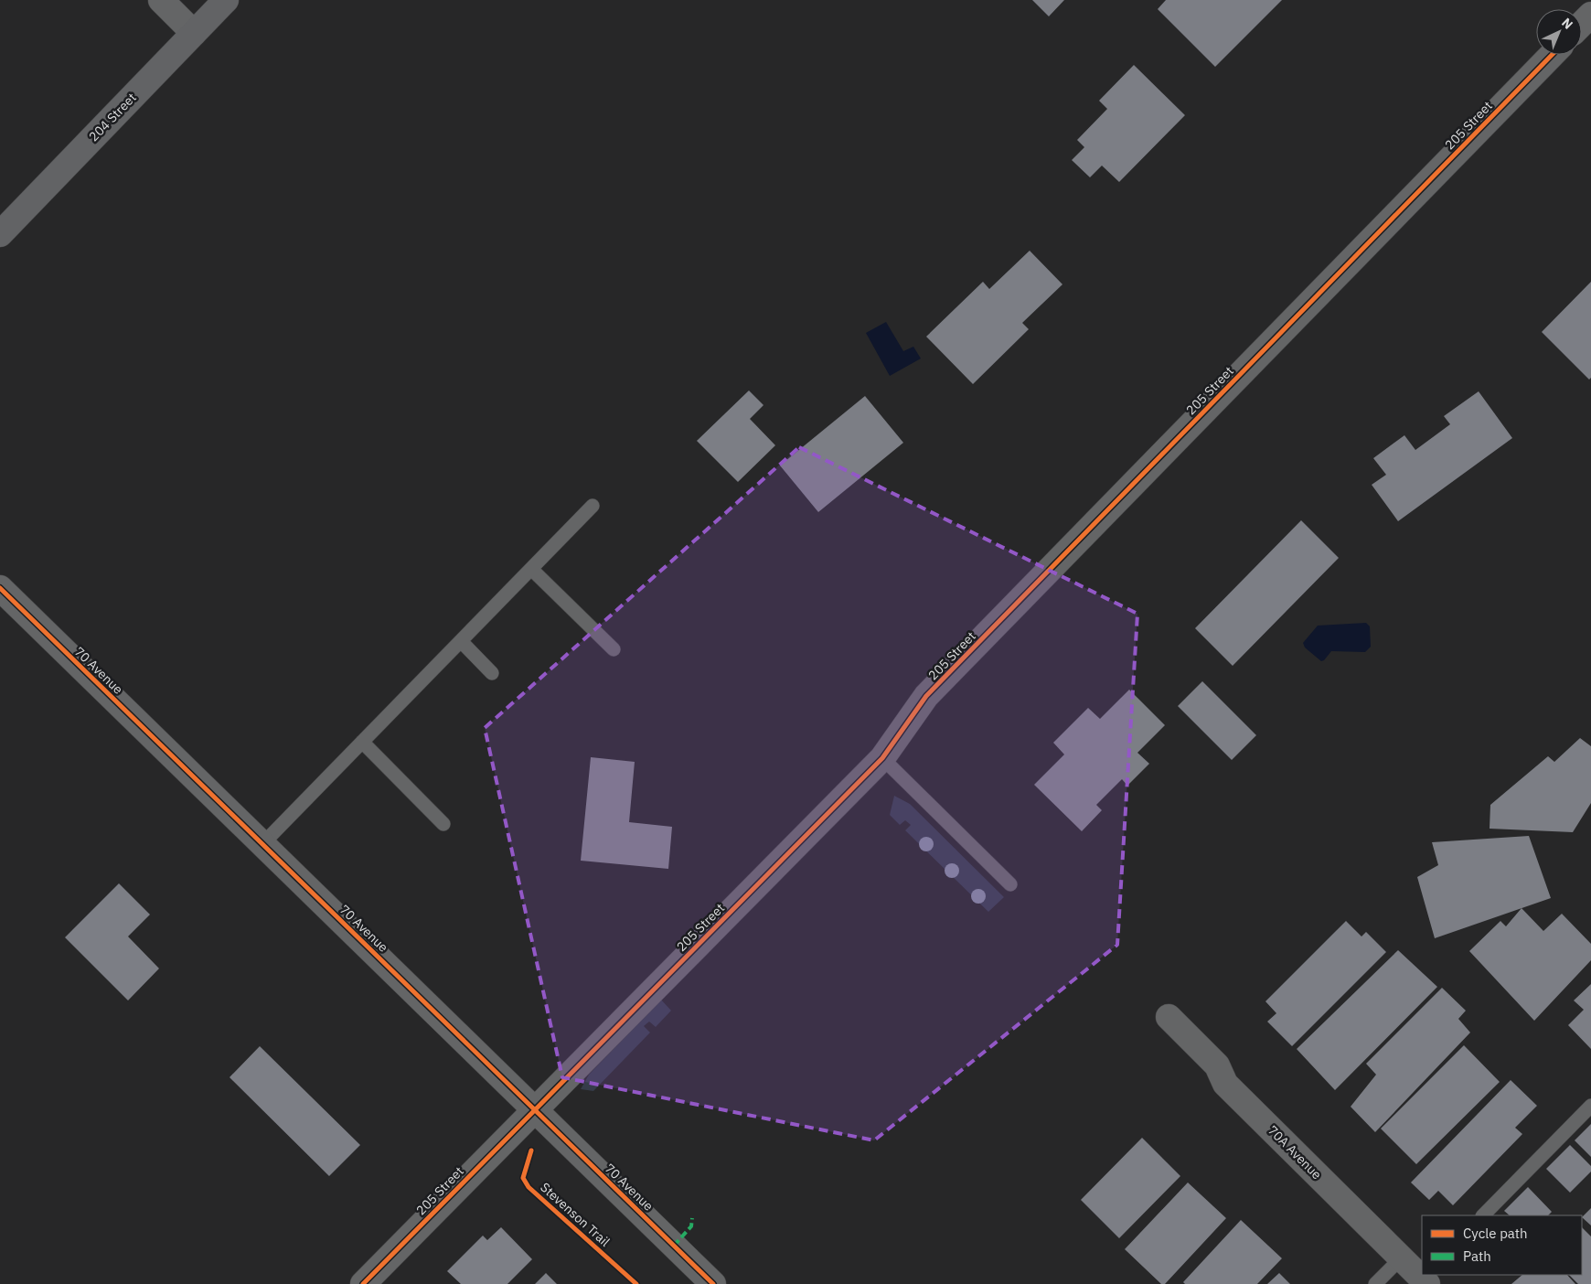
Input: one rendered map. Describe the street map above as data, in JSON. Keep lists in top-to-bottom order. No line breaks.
{"streets":{"street":["204 Street","205 Street","70 Avenue","70A Avenue"],"cycle path":["Stevenson Trail"]},"crossings":[["205 Street","70 Avenue"]],"legend":["Cycle path","Path"],"north":"top right"}
